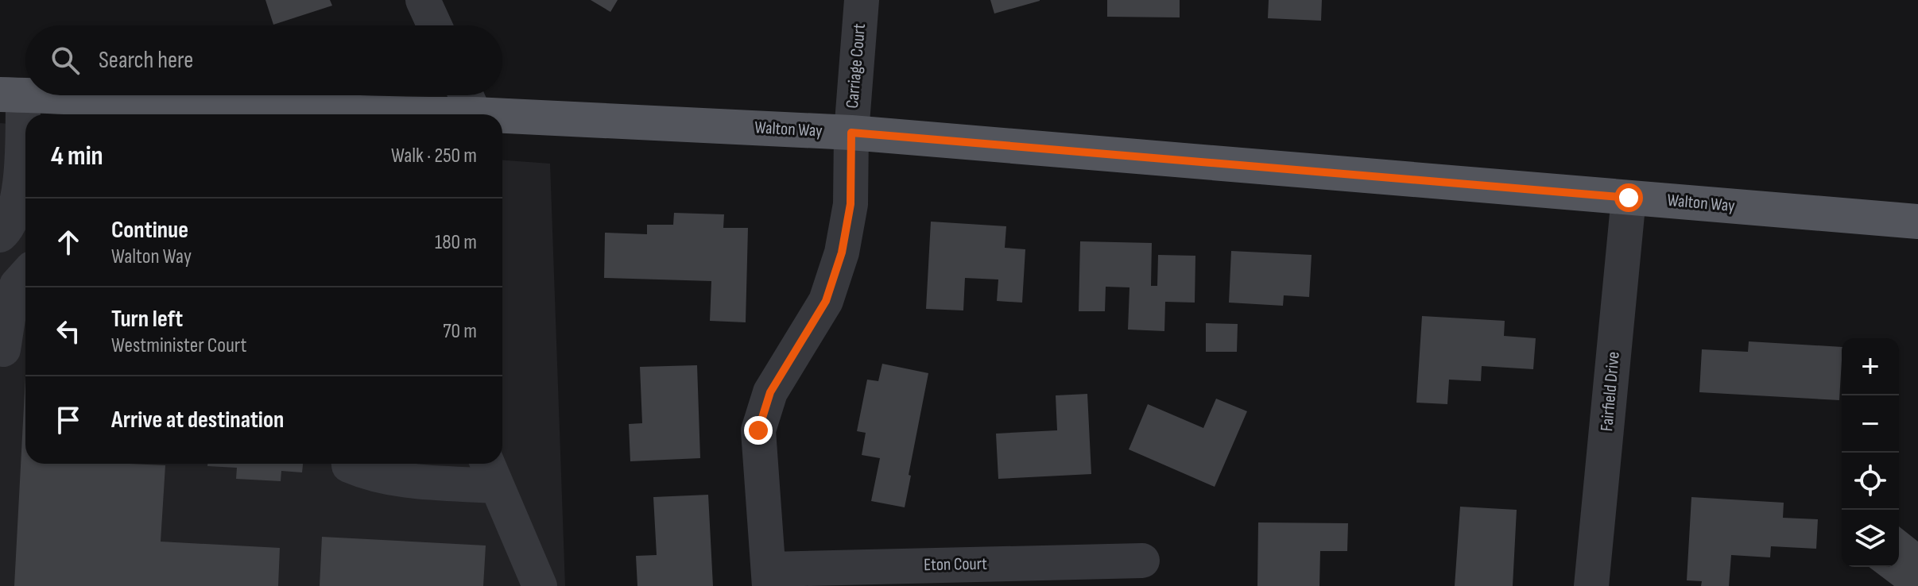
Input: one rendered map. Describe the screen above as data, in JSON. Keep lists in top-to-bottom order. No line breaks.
{"streets":{"main road":["Walton Way"],"street":["Carriage Court","Fairfield Drive","Eton Court"]},"crossings":[["Carriage Court","Walton Way"],["Carriage Court","Eton Court"],["Walton Way","Fairfield Drive"]],"page":{"search":"Search here","heading":["4 min","Walk · 250 m"],"list":[["Continue","Walton Way","180 m"],["Turn left","Westminister Court","70 m"],"Arrive at destination"],"map_buttons":["+","−"]}}
